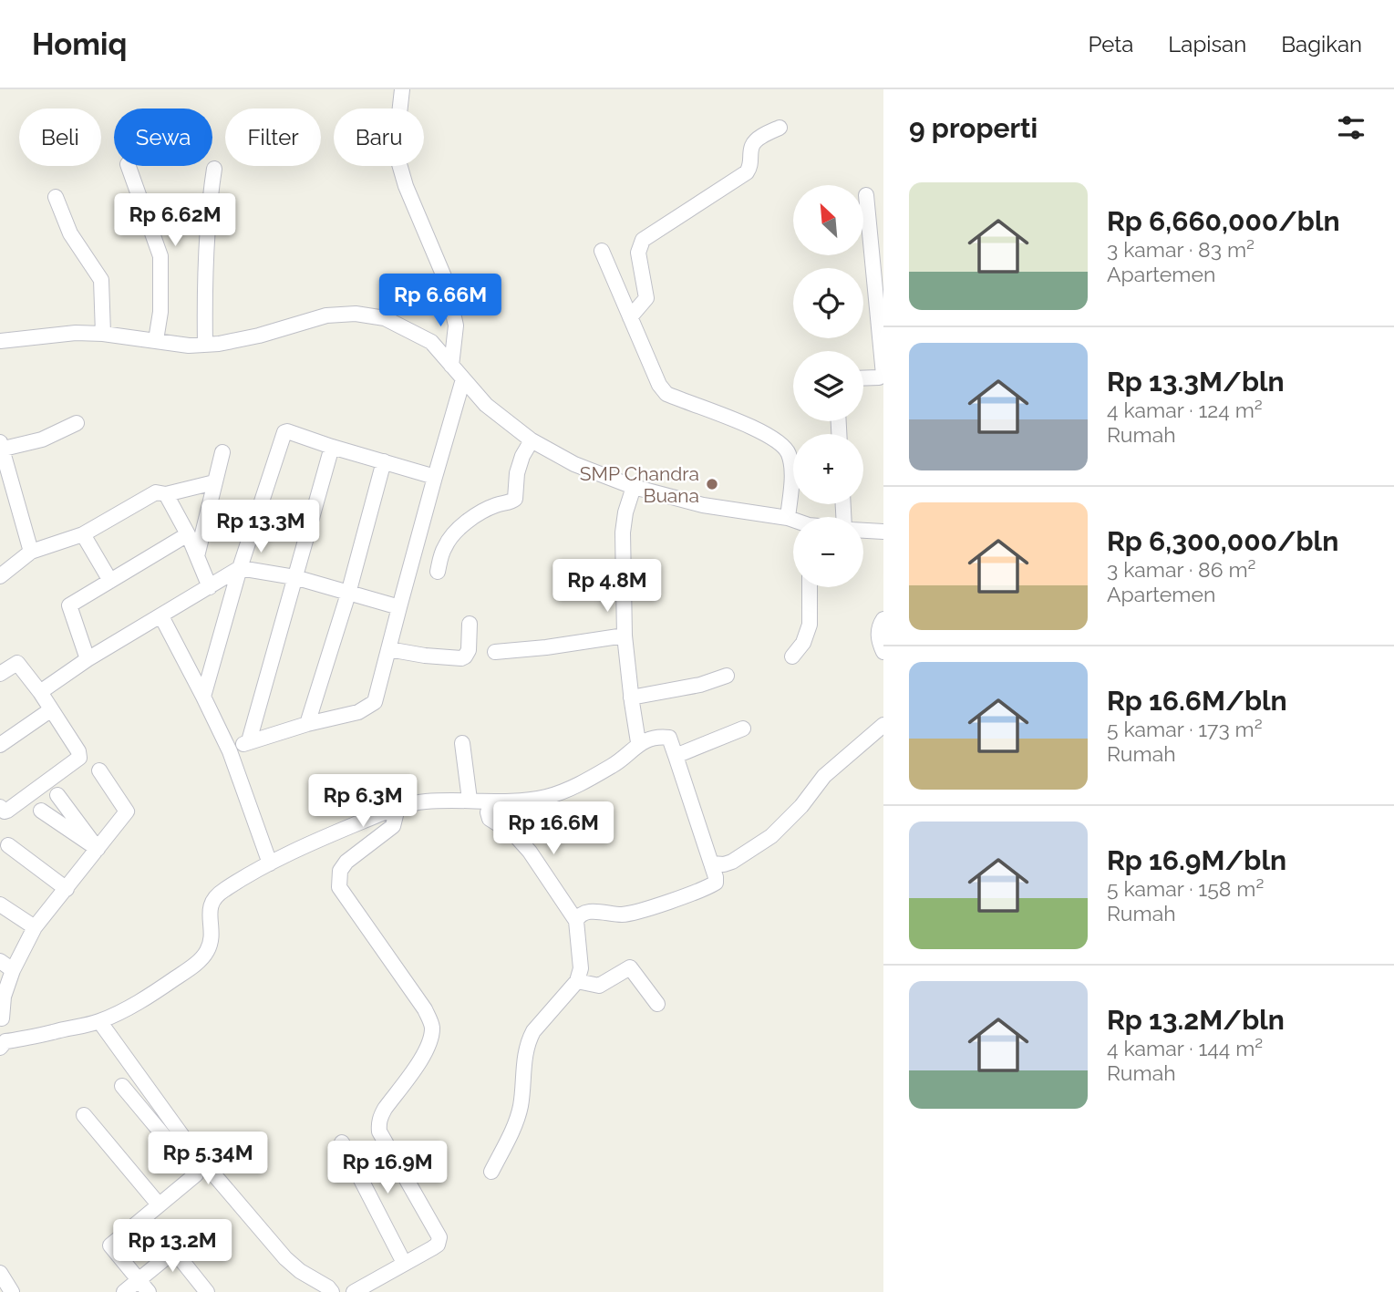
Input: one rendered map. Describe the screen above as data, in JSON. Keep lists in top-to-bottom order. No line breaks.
{"places":["SMP Chandra Buana"],"north":"top left","page":{"header":"Homiq","nav":["Peta","Lapisan","Bagikan"],"heading":"9 properti","chip":["Beli","Sewa","Filter","Baru"],"list":[{"name":"Rp 6,660,000/bln","note":"3 kamar · 83 m² · Apartemen"},{"name":"Rp 13.3M/bln","note":"4 kamar · 124 m² · Rumah"},{"name":"Rp 6,300,000/bln","note":"3 kamar · 86 m² · Apartemen"},{"name":"Rp 16.6M/bln","note":"5 kamar · 173 m² · Rumah"},{"name":"Rp 16.9M/bln","note":"5 kamar · 158 m² · Rumah"},{"name":"Rp 13.2M/bln","note":"4 kamar · 144 m² · Rumah"}],"map_buttons":["+","−"],"price":["Rp 6.62M","Rp 6.66M","Rp 13.3M","Rp 4.8M","Rp 6.3M","Rp 16.6M","Rp 5.34M","Rp 16.9M","Rp 13.2M"]}}
